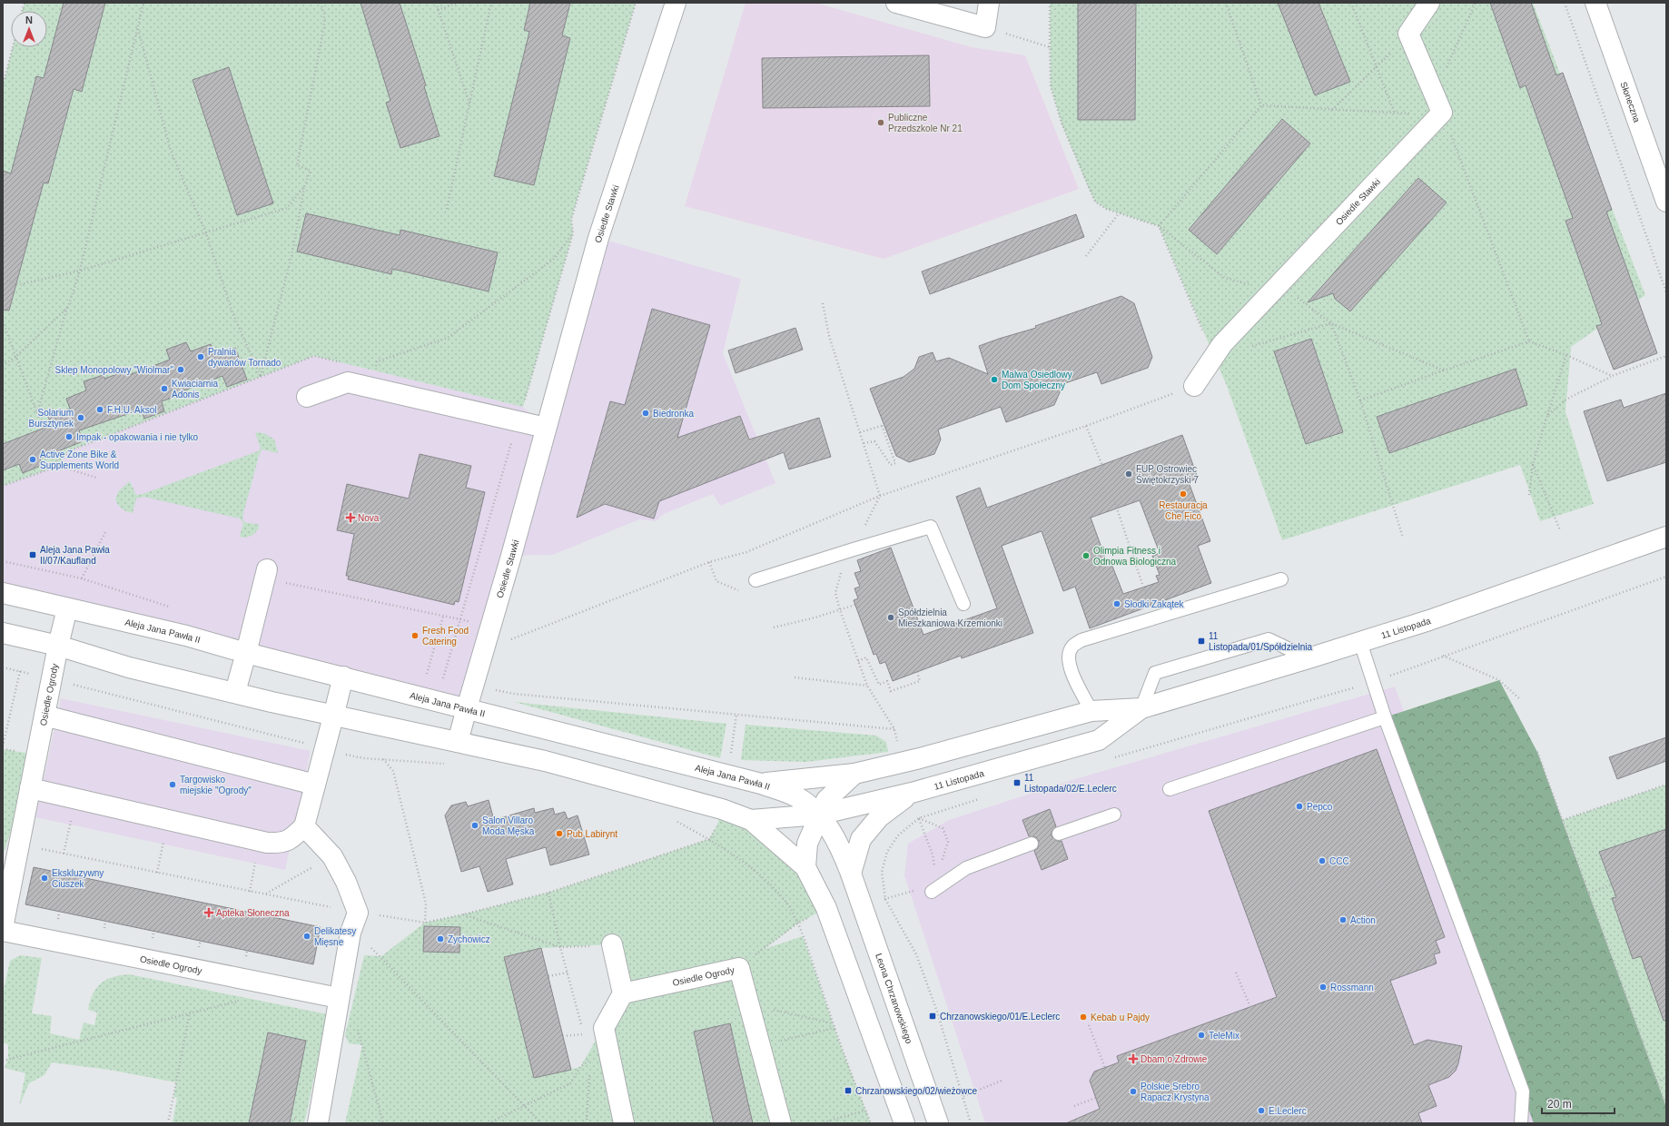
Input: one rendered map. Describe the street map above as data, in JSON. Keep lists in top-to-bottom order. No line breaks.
{"streets":{"street":["Słoneczna","Osiedle Stawki","11 Listopada","Aleja Jana Pawła II","Osiedle Ogrody","Leona Chrzanowskiego"]},"crossings":[["Osiedle Stawki","Aleja Jana Pawła II"],["11 Listopada","Aleja Jana Pawła II"],["11 Listopada","Leona Chrzanowskiego"],["Aleja Jana Pawła II","Osiedle Ogrody"],["Aleja Jana Pawła II","Leona Chrzanowskiego"]],"places":{"other":["Publiczne Przedszkole Nr 21","Pralnia dywanów Tornado","Sklep Monopolowy \"Wiolmar\"","Malwa Osiedlowy Dom Społeczny","Kwiaciarnia Adonis","F.H.U. Aksol","Biedronka","Solarium Bursztynek","Impak - opakowania i nie tylko","Active Zone Bike & Supplements World","FUP Ostrowiec Świętokrzyski 7","Restauracja Che Fico","Olimpia Fitness i Odnowa Biologiczna","Słodki Zakątek","Spółdzielnia Mieszkaniowa Krzemionki","Fresh Food Catering","Targowisko miejskie \"Ogrody\"","Pepco","Salon Villaro Moda Męska","Pub Labirynt","CCC","Ekskluzywny Ciuszek","Action","Delikatesy Mięsne","Zychowicz","Rossmann","Kebab u Pajdy","TeleMix","Polskie Srebro Rapacz Krystyna","E.Leclerc"],"health":["Nova","Apteka Słoneczna","Dbam o Zdrowie"],"transit":["Aleja Jana Pawła II/07/Kaufland","11 Listopada/01/Spółdzielnia","11 Listopada/02/E.Leclerc","Chrzanowskiego/01/E.Leclerc","Chrzanowskiego/02/wieżowce"]},"scale_bar":"20 m","north":"top"}
